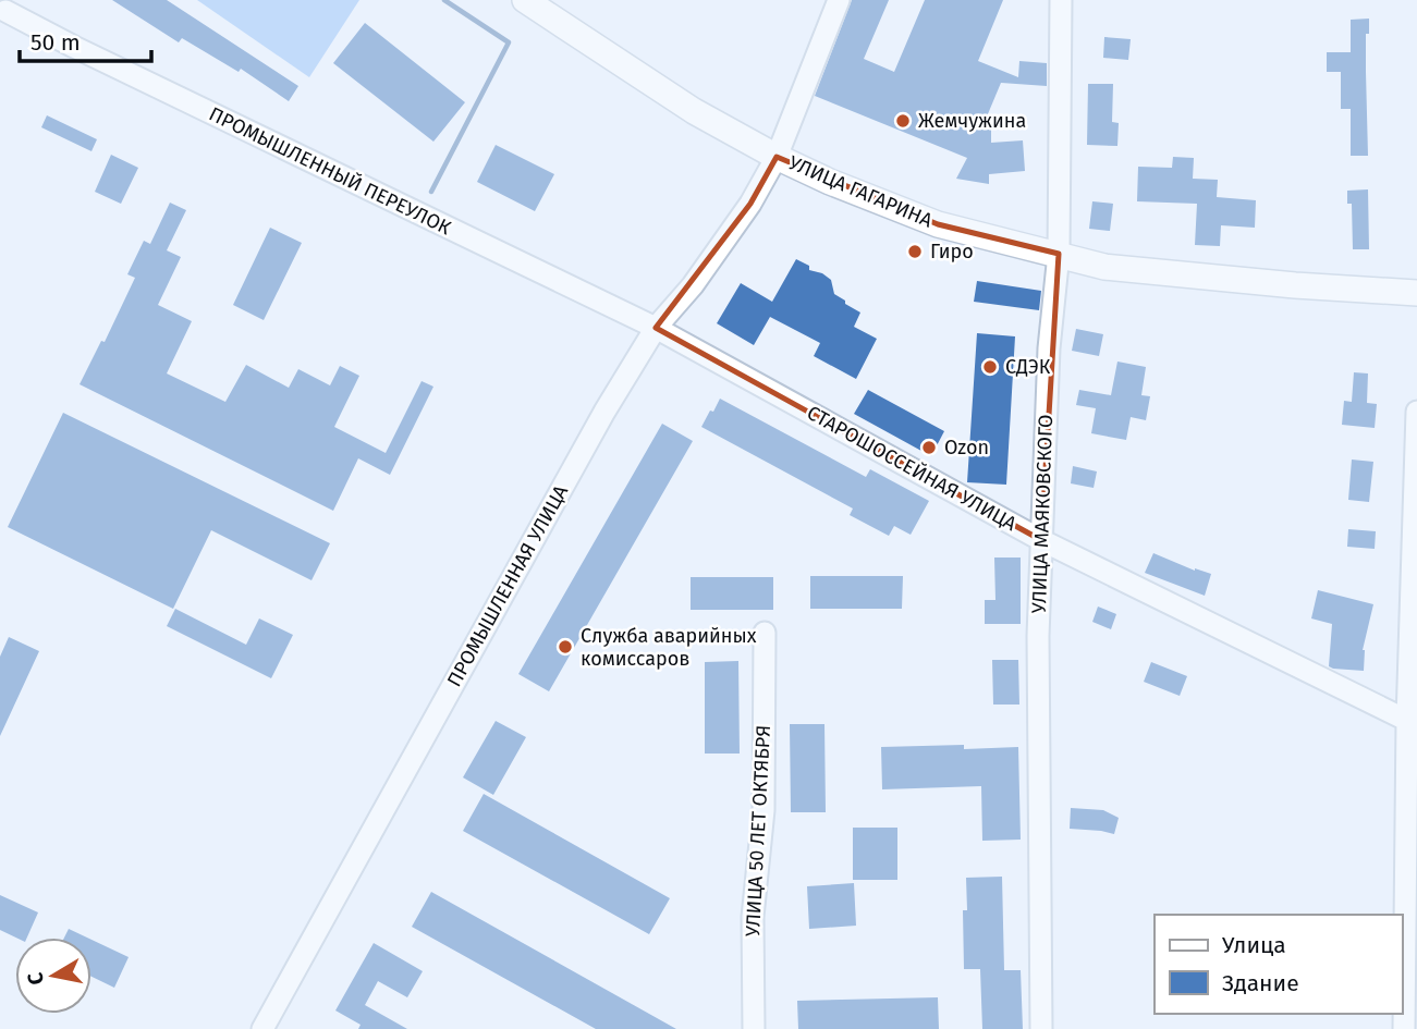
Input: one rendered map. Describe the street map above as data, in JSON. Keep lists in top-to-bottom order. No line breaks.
{"streets":{"main road":["УЛИЦА ГАГАРИНА"],"street":["ПРОМЫШЛЕННЫЙ ПЕРЕУЛОК","СТАРОШОССЕЙНАЯ УЛИЦА","УЛИЦА МАЯКОВСКОГО","ПРОМЫШЛЕННАЯ УЛИЦА","УЛИЦА 50 ЛЕТ ОКТЯБРЯ"]},"crossings":[["ПРОМЫШЛЕННЫЙ ПЕРЕУЛОК","СТАРОШОССЕЙНАЯ УЛИЦА"],["ПРОМЫШЛЕННЫЙ ПЕРЕУЛОК","ПРОМЫШЛЕННАЯ УЛИЦА"],["УЛИЦА ГАГАРИНА","УЛИЦА МАЯКОВСКОГО"],["УЛИЦА ГАГАРИНА","ПРОМЫШЛЕННАЯ УЛИЦА"],["СТАРОШОССЕЙНАЯ УЛИЦА","УЛИЦА МАЯКОВСКОГО"],["СТАРОШОССЕЙНАЯ УЛИЦА","ПРОМЫШЛЕННАЯ УЛИЦА"]],"places":["Жемчужина","Гиро","СДЭК","Ozon","Служба аварийных комиссаров"],"legend":["Улица","Здание"],"scale_bar":"50 m","north":"left"}
